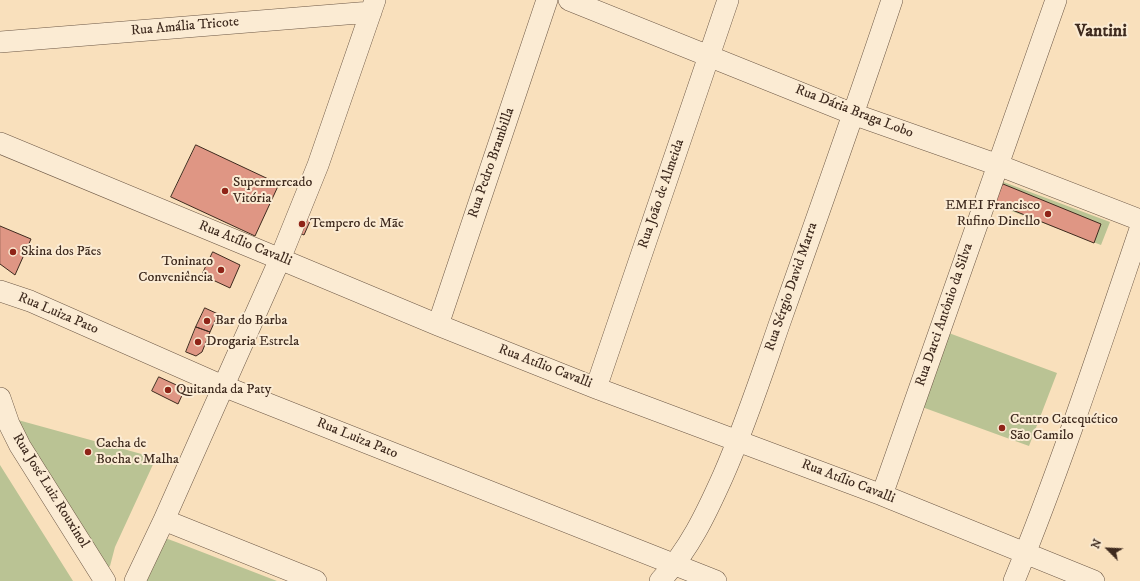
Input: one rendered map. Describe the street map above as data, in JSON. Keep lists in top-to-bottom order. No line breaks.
{"streets":{"street":["Rua Amália Tricote","Rua Dária Braga Lobo","Rua Pedro Brambilla","Rua João de Almeida","Rua Atílio Cavalli","Rua Sérgio David Marra","Rua Luiza Pato","Rua Darci Antônio da Silva","Rua José Luiz Rouxinol"]},"crossings":[["Rua Dária Braga Lobo","Rua João de Almeida"],["Rua Dária Braga Lobo","Rua Sérgio David Marra"],["Rua Dária Braga Lobo","Rua Darci Antônio da Silva"],["Rua Pedro Brambilla","Rua Atílio Cavalli"],["Rua João de Almeida","Rua Atílio Cavalli"],["Rua Atílio Cavalli","Rua Sérgio David Marra"],["Rua Atílio Cavalli","Rua Darci Antônio da Silva"],["Rua Sérgio David Marra","Rua Luiza Pato"]],"districts":["Vantini"],"places":["Supermercado Vitória","EMEI Francisco Rufino Dinello","Tempero de Mãe","Skina dos Pães","Toninato Conveniência","Bar do Barba","Drogaria Estrela","Quitanda da Paty","Centro Catequético São Camilo","Cacha de Bocha e Malha"],"north":"top left"}
